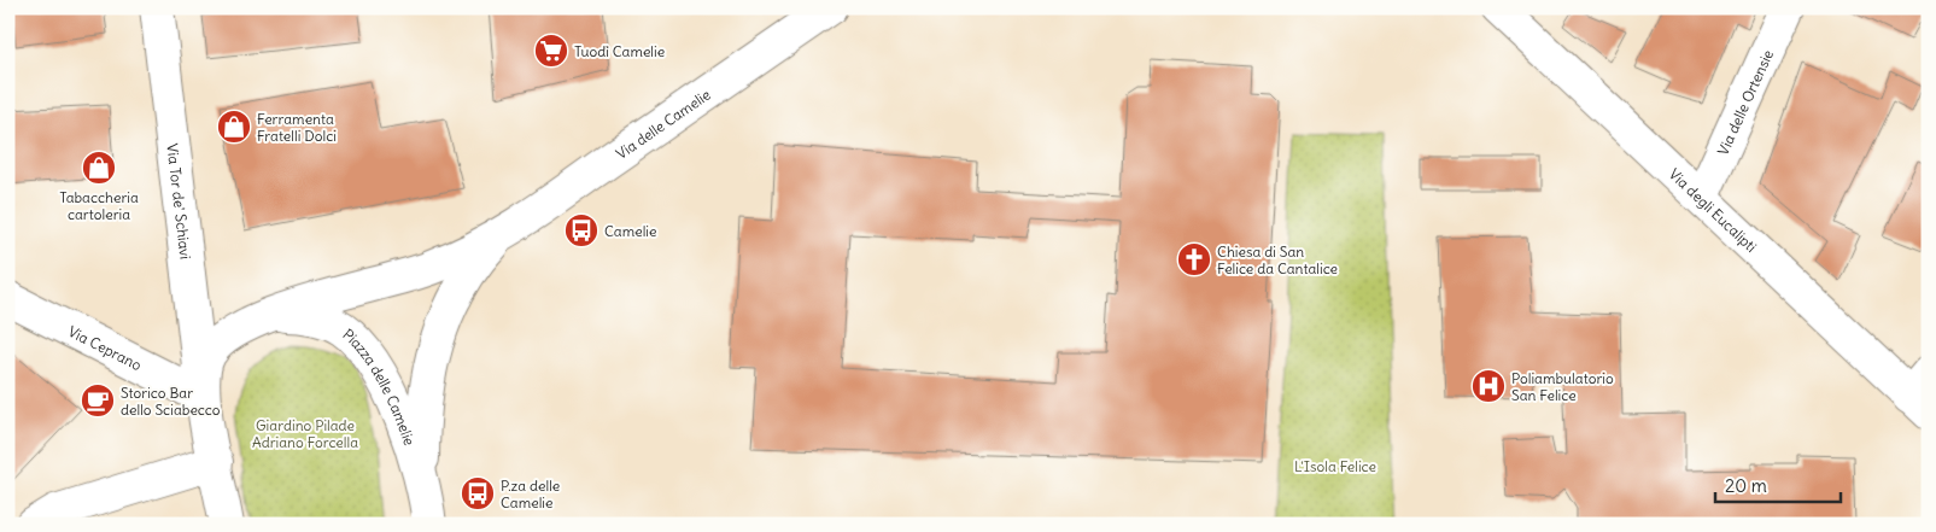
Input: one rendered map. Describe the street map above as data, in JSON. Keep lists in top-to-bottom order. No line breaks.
{"streets":{"street":["Via delle Ortensie","Via delle Camelie","Via Tor de' Schiavi","Via degli Eucalipti","Via Ceprano","Piazza delle Camelie"]},"crossings":[["Via delle Ortensie","Via degli Eucalipti"],["Via delle Camelie","Piazza delle Camelie"],["Via Tor de' Schiavi","Via Ceprano"],["Via Tor de' Schiavi","Piazza delle Camelie"],["Via Ceprano","Piazza delle Camelie"]],"parks":["Giardino Pilade Adriano Forcella","L'Isola Felice"],"places":{"supermarket":["Tuodì Camelie"],"shop":["Ferramenta Fratelli Dolci","Tabaccheria cartoleria"],"bus stop":["Camelie","P.za delle Camelie"],"church":["Chiesa di San Felice da Cantalice"],"hospital":["Poliambulatorio San Felice"],"cafe":["Storico Bar dello Sciabecco"]},"scale_bar":"20 m"}
